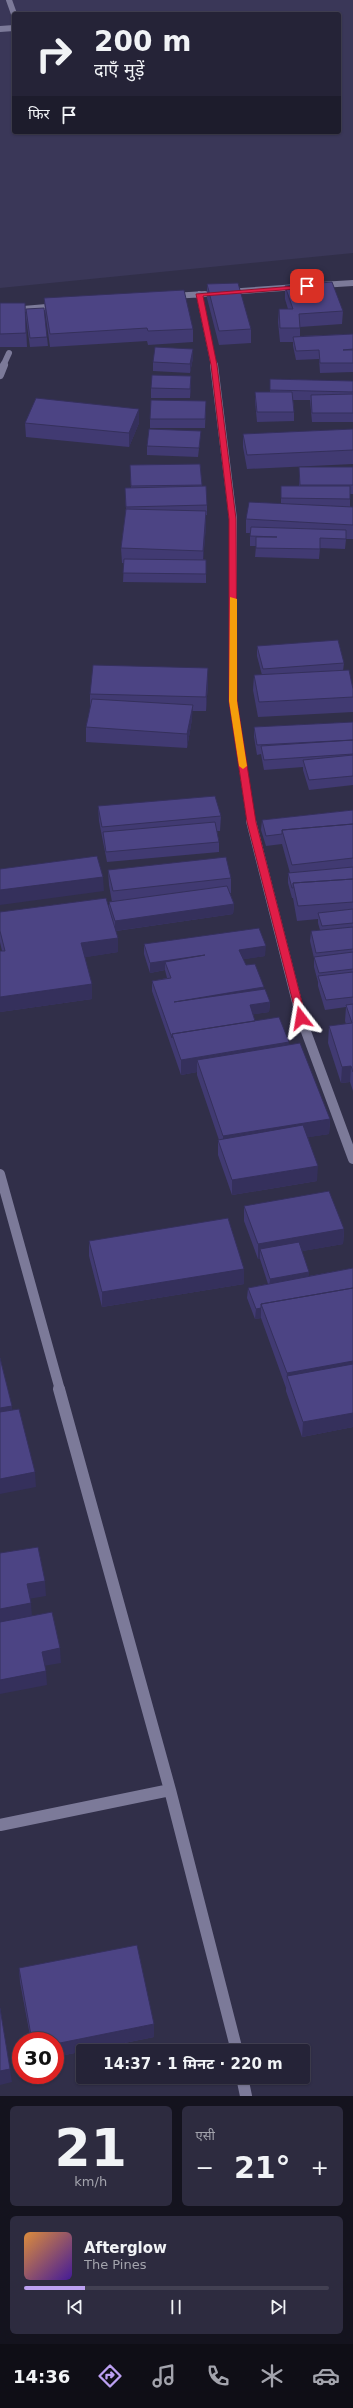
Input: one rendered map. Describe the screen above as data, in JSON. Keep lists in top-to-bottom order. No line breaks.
{"page":{"turn":["200 m","दाएँ मुड़ें"],"then":"फिर","limit":"30","trip":"14:37 · 1 मिनट · 220 m","tile":[["21","km/h"],"एसी"],"heat":["−","21°","+"],"song":["Afterglow","The Pines"],"tabs":"14:36"}}
